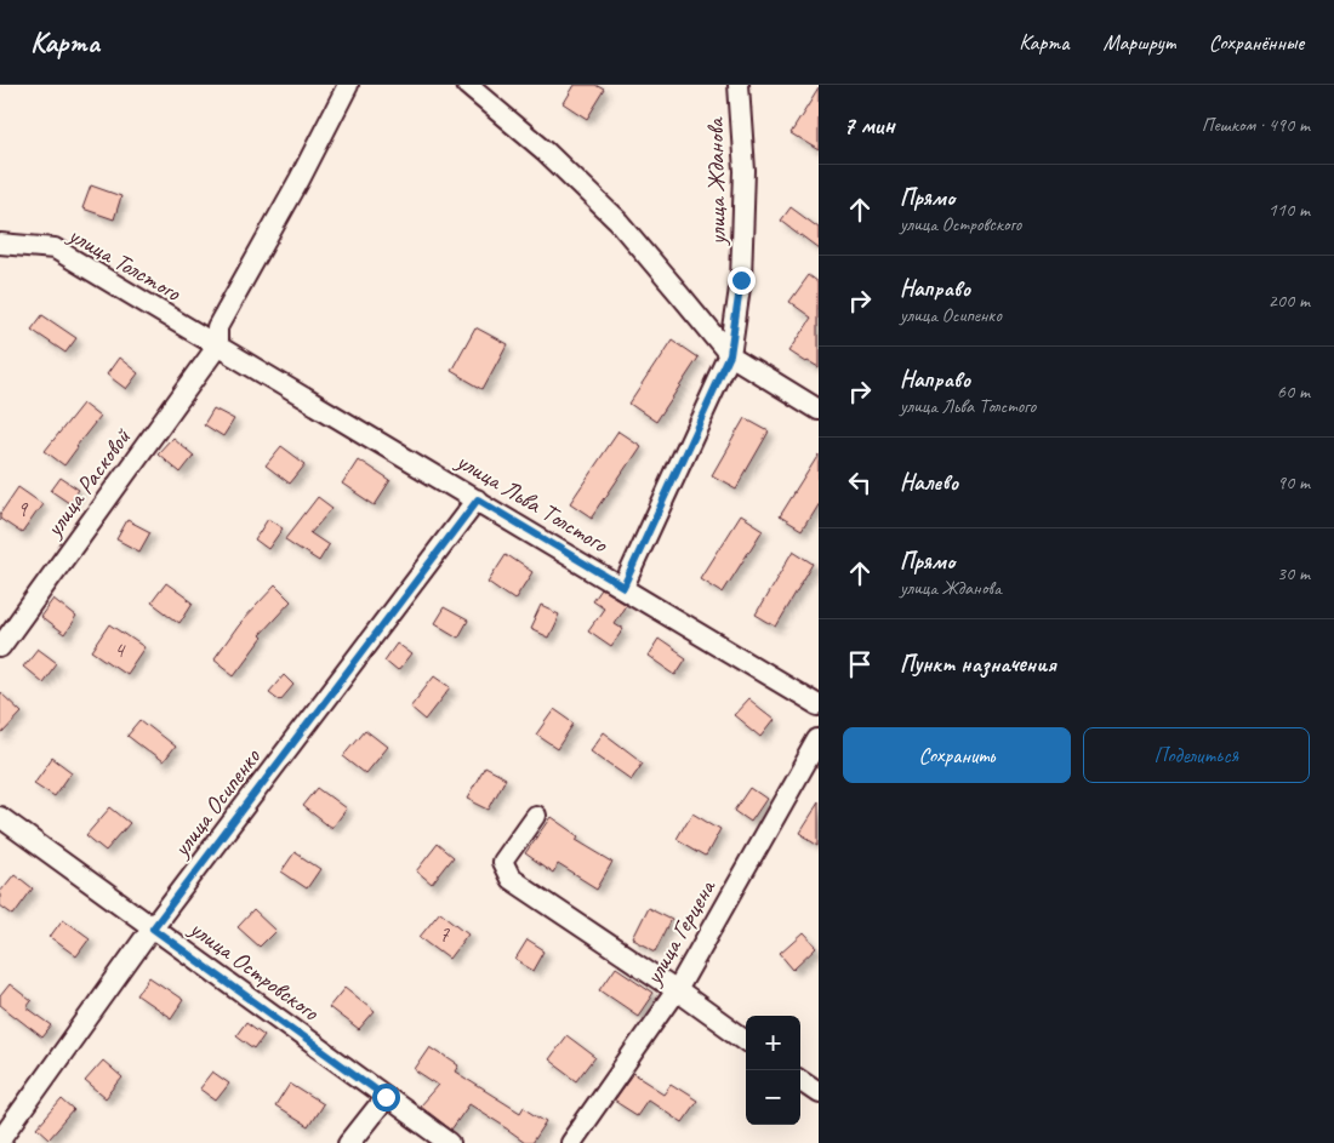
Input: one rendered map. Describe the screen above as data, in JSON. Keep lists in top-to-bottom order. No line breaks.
{"streets":{"street":["улица Жданова","улица Толстого","улица Расковой","улица Льва Толстого","улица Осипенко","улица Герцена","улица Островского"]},"crossings":[["улица Жданова","улица Льва Толстого"],["улица Толстого","улица Расковой"],["улица Толстого","улица Льва Толстого"],["улица Расковой","улица Льва Толстого"],["улица Льва Толстого","улица Осипенко"],["улица Осипенко","улица Островского"]],"house_numbers":["9","4","7"],"page":{"header":"Карта","nav":["Карта","Маршрут","Сохранённые"],"heading":["7 мин","Пешком · 490 m"],"list":[["Прямо","улица Островского","110 m"],["Направо","улица Осипенко","200 m"],["Направо","улица Льва Толстого","60 m"],["Налево","90 m"],["Прямо","улица Жданова","30 m"],"Пункт назначения"],"buttons":["Сохранить","Поделиться"],"map_buttons":["+","−"]}}
